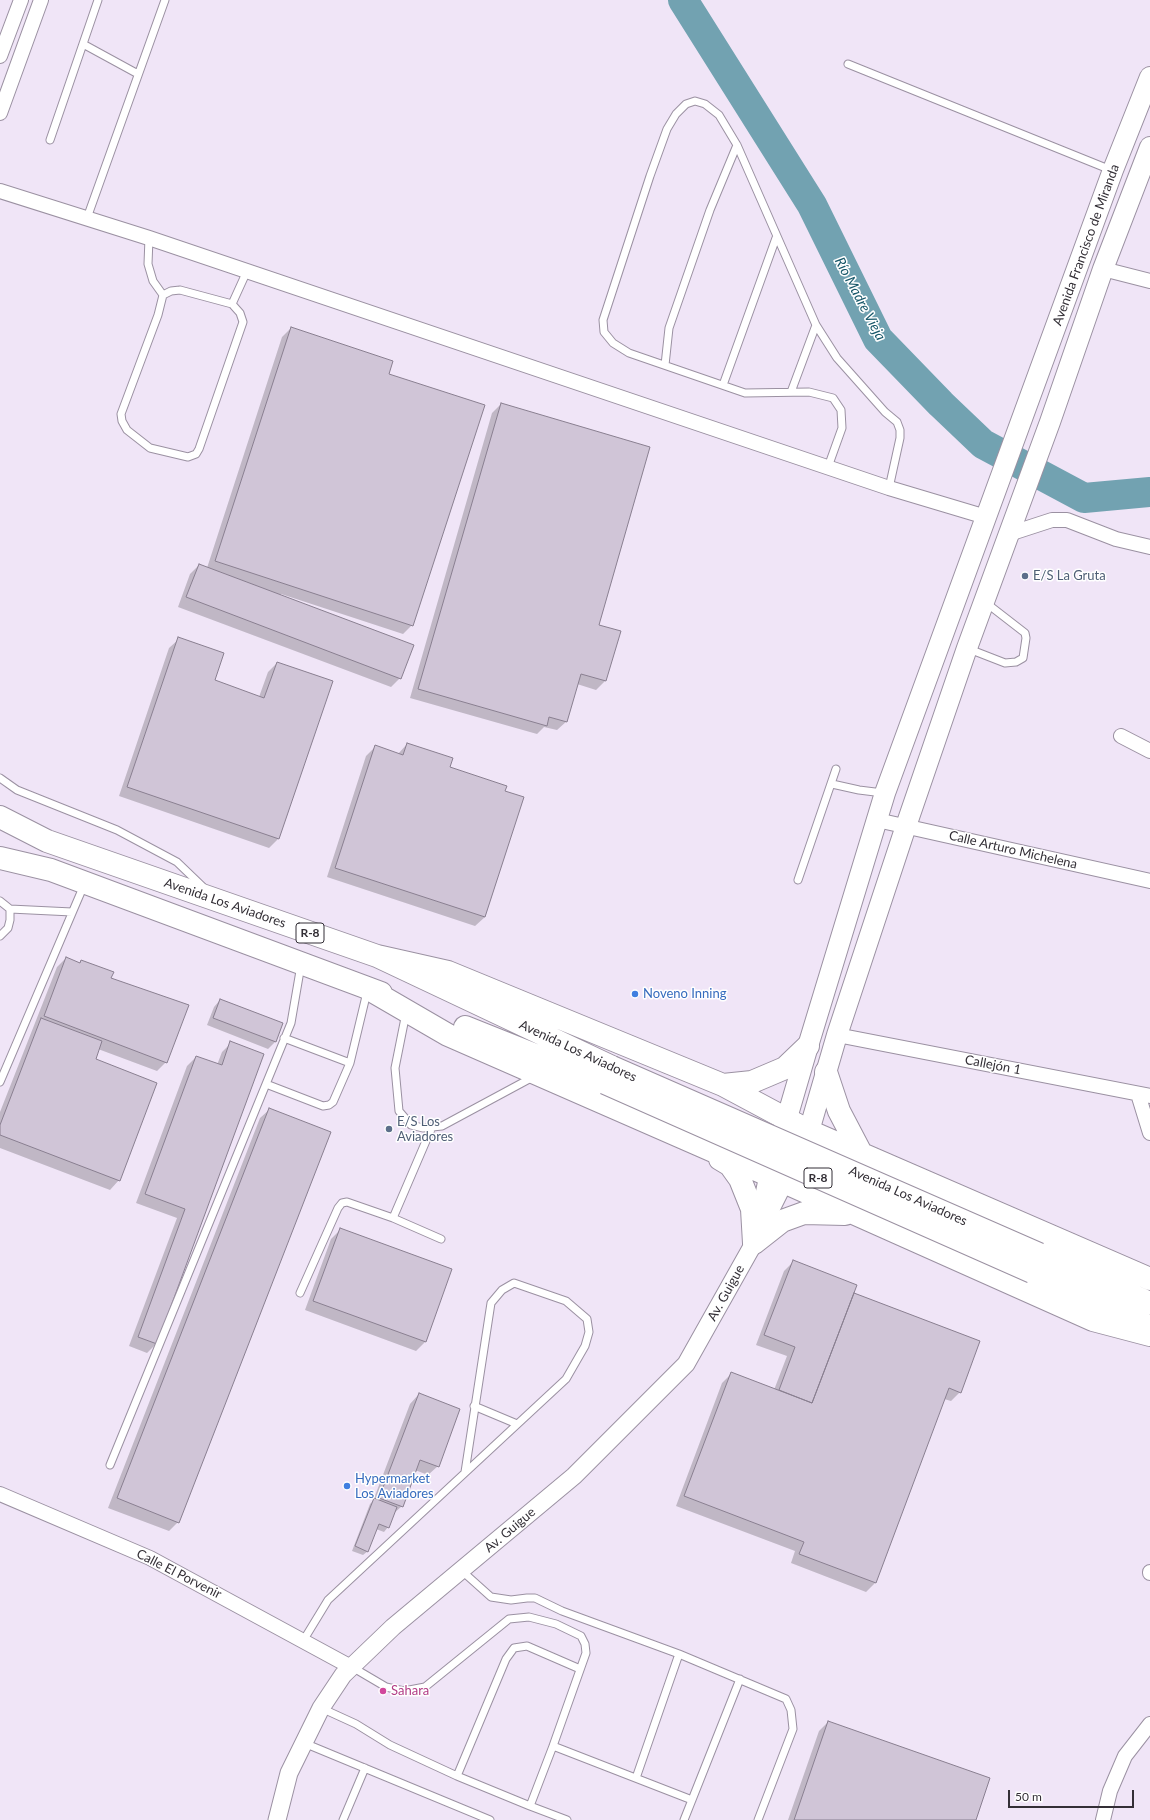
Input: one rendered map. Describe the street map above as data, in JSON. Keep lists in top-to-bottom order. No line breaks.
{"streets":{"main road":["Avenida Francisco de Miranda","Avenida Los Aviadores","R-8"],"street":["Calle Arturo Michelena","Callejón 1","Av. Guigue","Calle El Porvenir"]},"crossings":[["Avenida Francisco de Miranda","Calle Arturo Michelena"],["Avenida Francisco de Miranda","R-8"],["Avenida Francisco de Miranda","Callejón 1"],["Avenida Francisco de Miranda","Av. Guigue"],["Avenida Los Aviadores","R-8"],["R-8","Av. Guigue"],["Av. Guigue","Calle El Porvenir"]],"water":["Río Madre Vieja"],"places":["E/S La Gruta","Noveno Inning","E/S Los Aviadores","Hypermarket Los Aviadores","Sahara"],"scale_bar":"50 m"}
